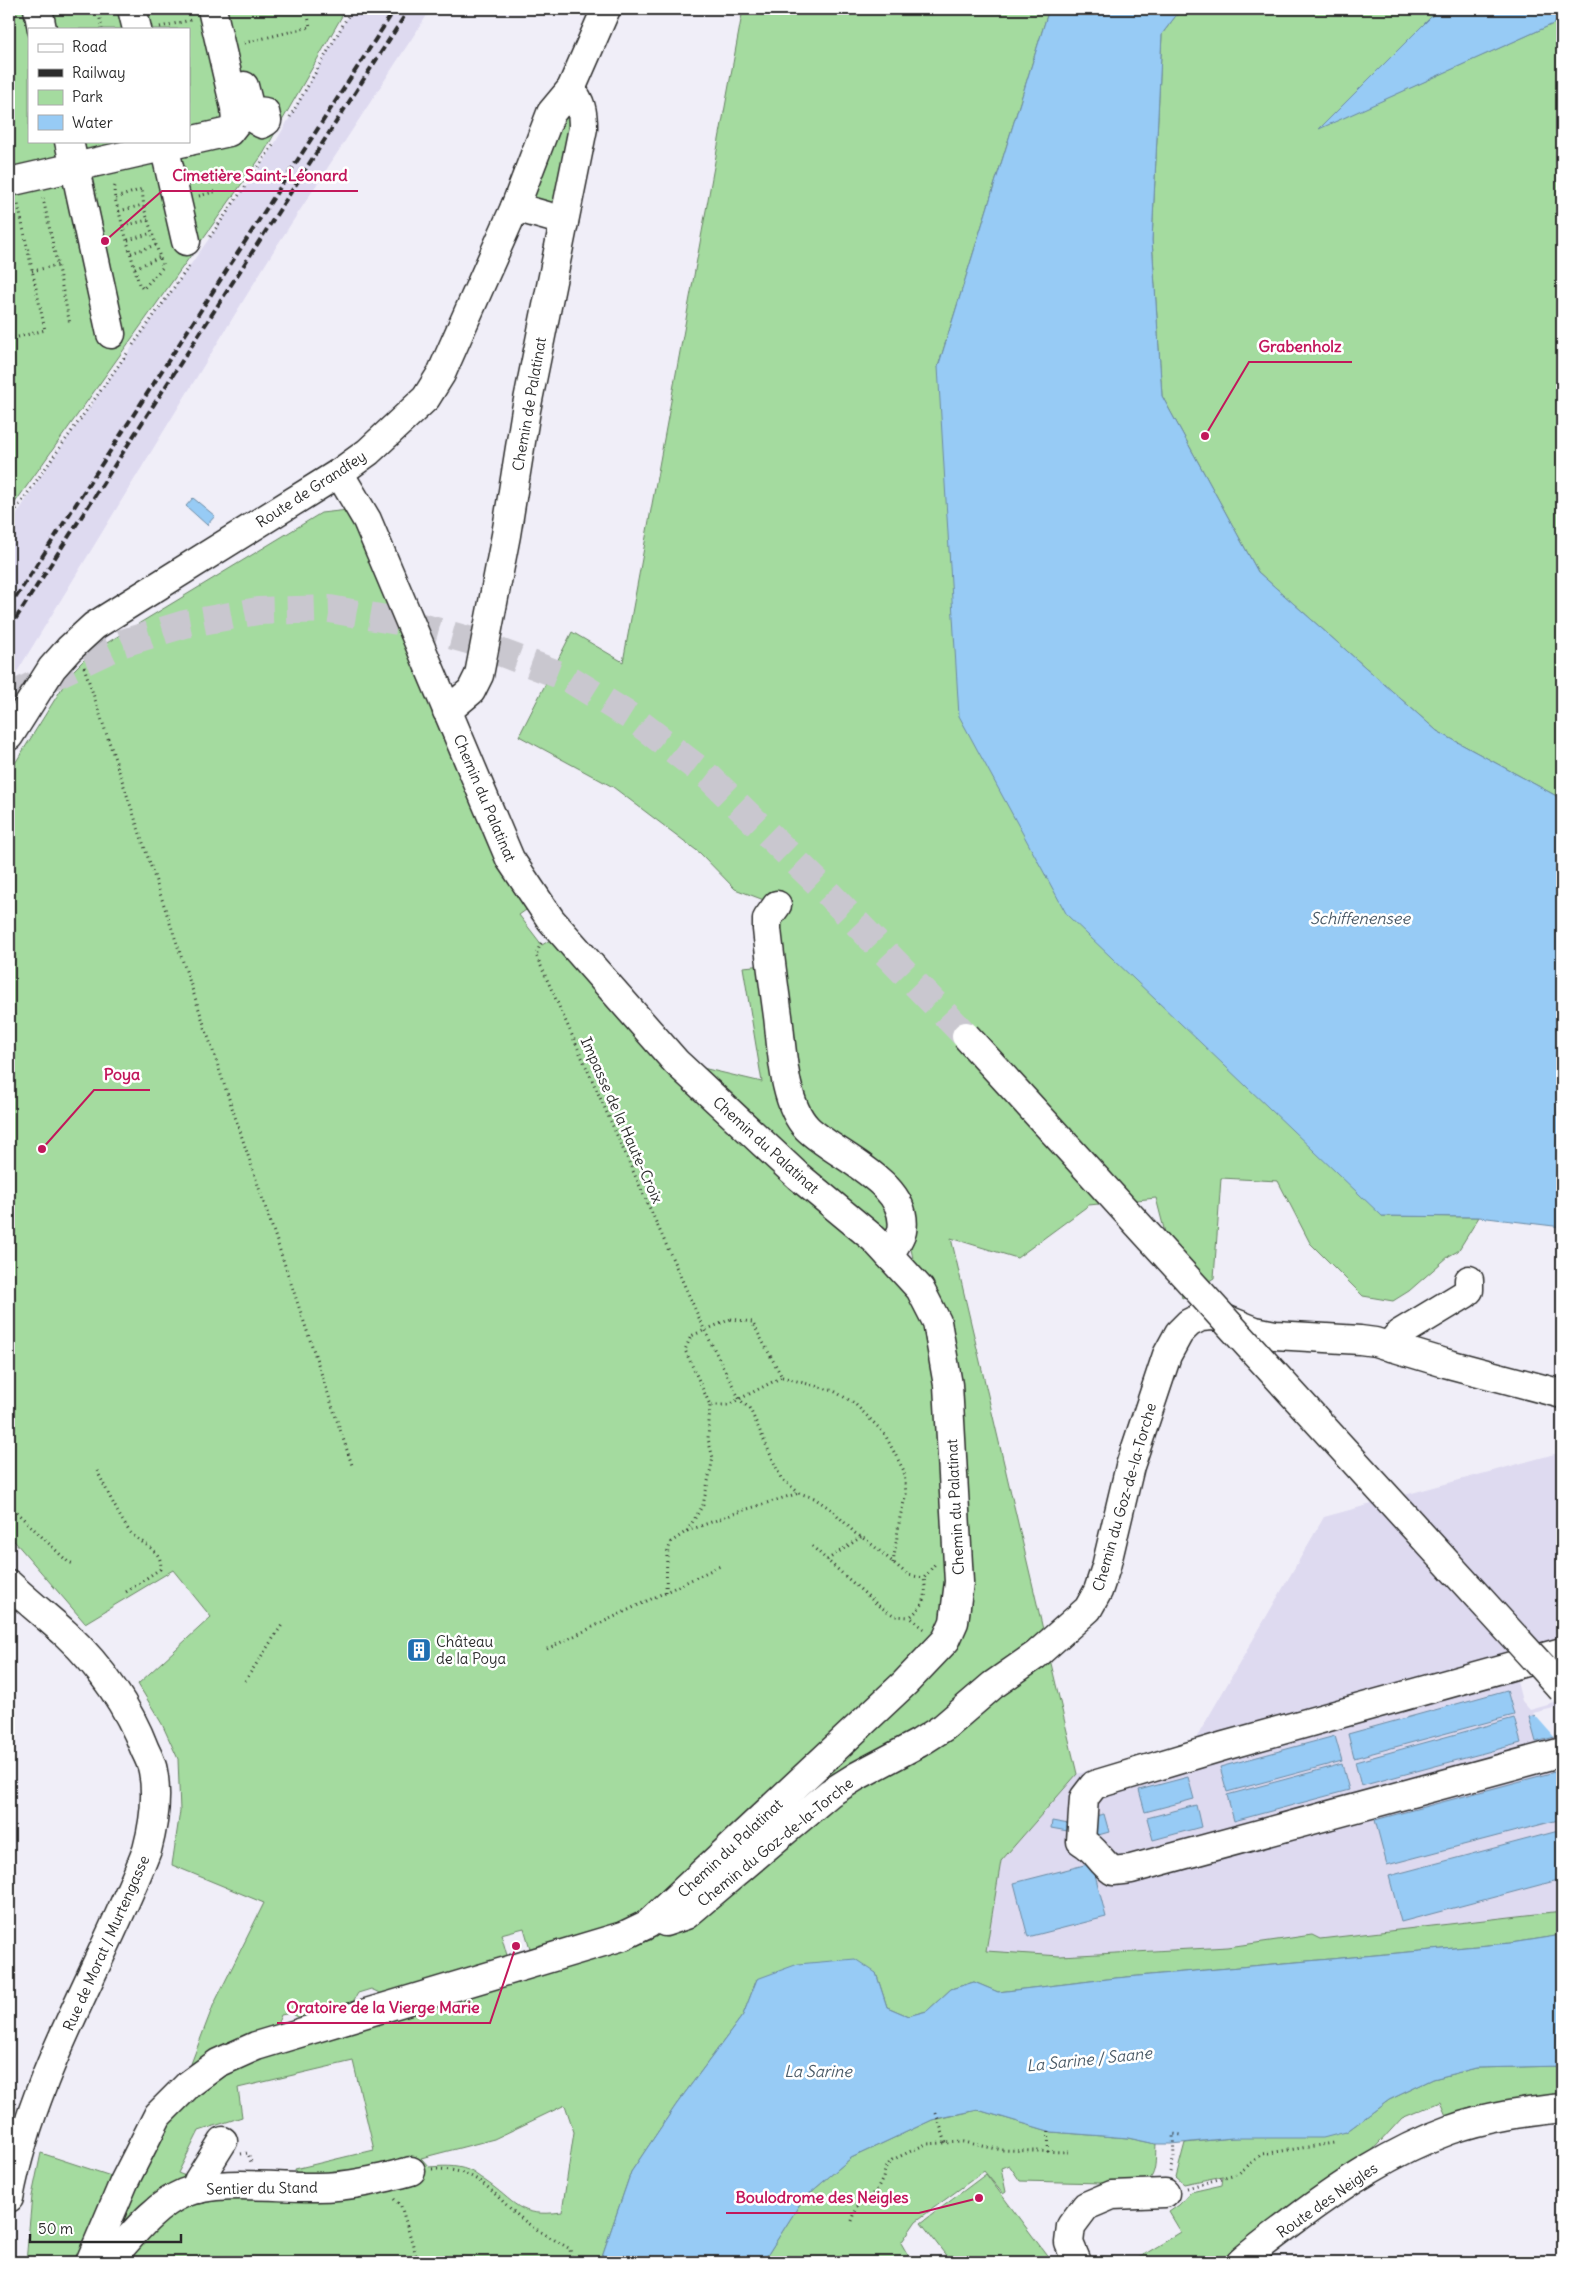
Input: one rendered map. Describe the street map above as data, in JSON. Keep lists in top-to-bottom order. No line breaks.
{"streets":{"street":["Chemin de Palatinat","Route de Grandfey","Chemin du Palatinat","Chemin du Goz-de-la-Torche","Rue de Morat / Murtengasse","Sentier du Stand","Route des Neigles"],"path":["Impasse de la Haute-Croix"]},"crossings":[["Chemin de Palatinat","Route de Grandfey"],["Chemin de Palatinat","Chemin du Palatinat"],["Route de Grandfey","Chemin du Palatinat"],["Chemin du Palatinat","Impasse de la Haute-Croix"],["Chemin du Palatinat","Chemin du Goz-de-la-Torche"]],"water":["Schiffenensee","La Sarine / Saane","La Sarine"],"places":{"other":["Cimetière Saint-Léonard","Grabenholz","Poya","Oratoire de la Vierge Marie","Boulodrome des Neigles"],"building":["Château de la Poya"]},"legend":["Road","Railway","Park","Water"],"scale_bar":"50 m"}
